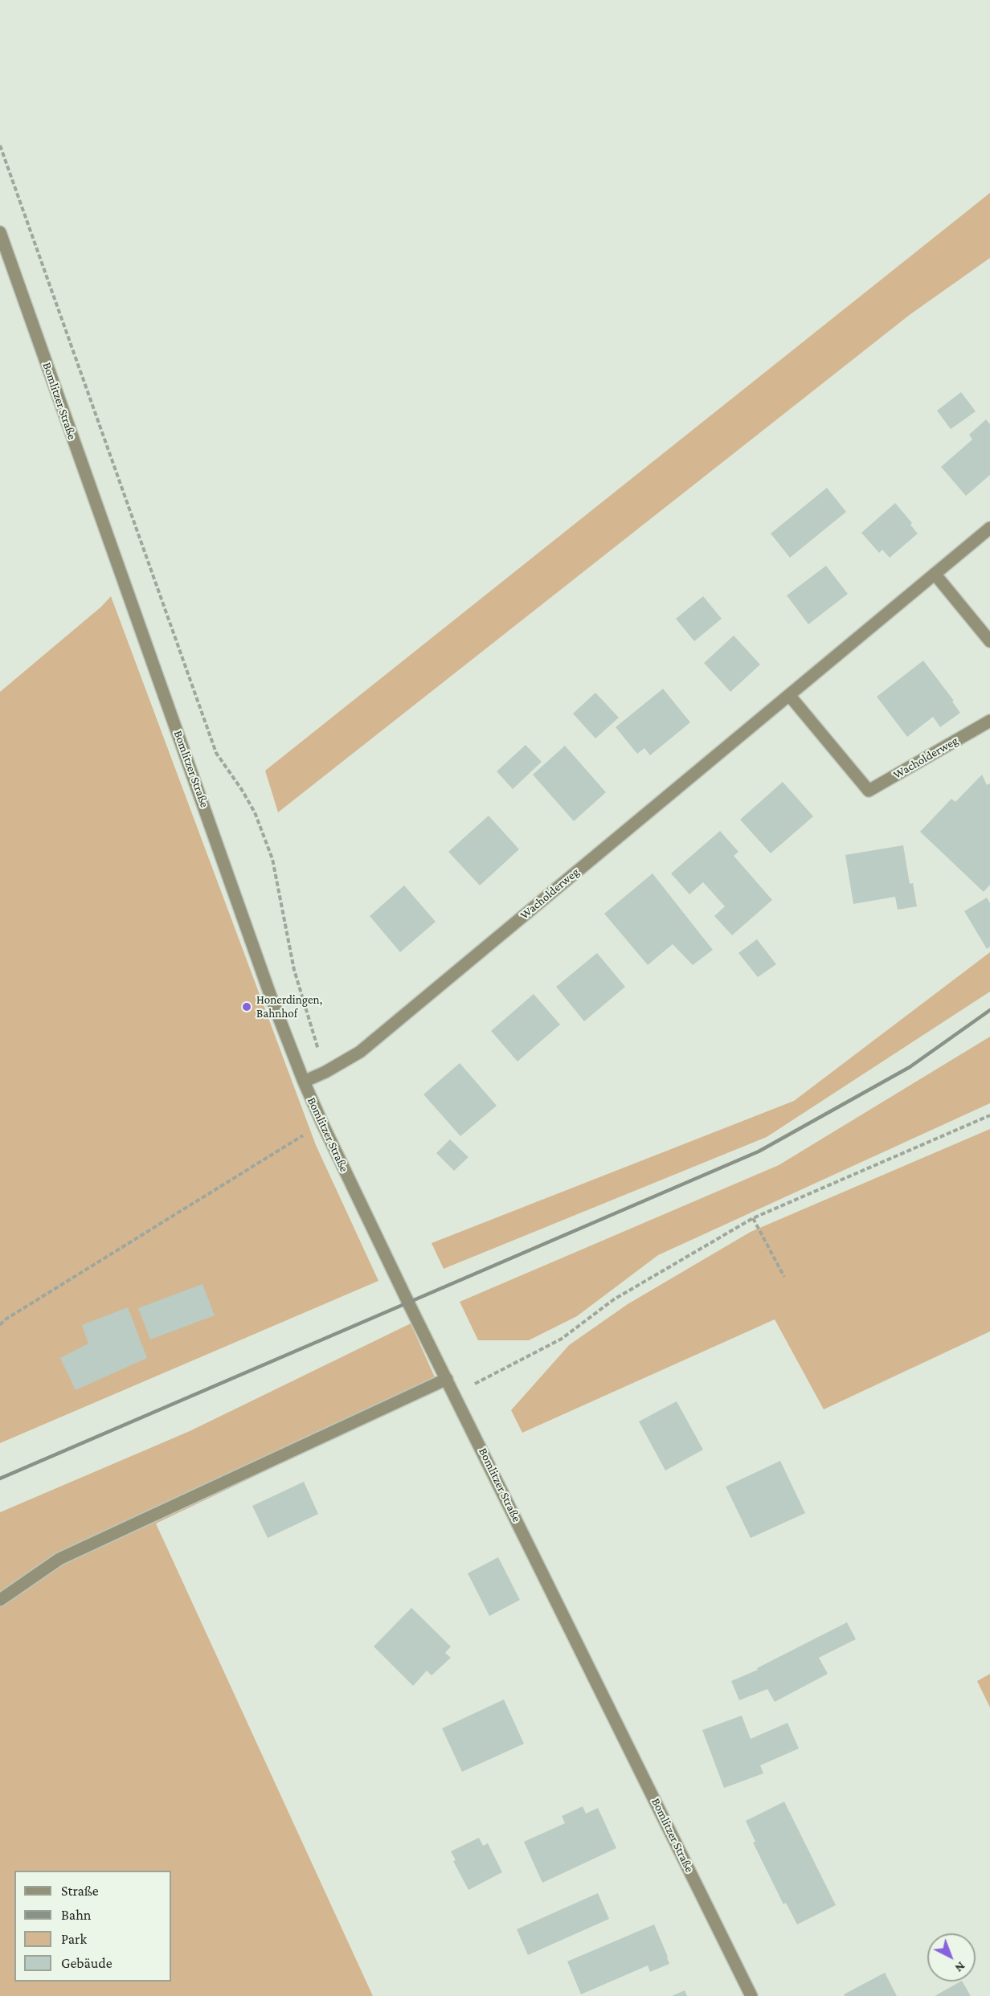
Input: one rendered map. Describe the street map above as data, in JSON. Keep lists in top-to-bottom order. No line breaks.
{"streets":{"street":["Bomlitzer Straße","Wacholderweg"]},"crossings":[["Bomlitzer Straße","Wacholderweg"]],"places":["Honerdingen, Bahnhof"],"legend":["Straße","Bahn","Park","Gebäude"],"north":"bottom right"}
